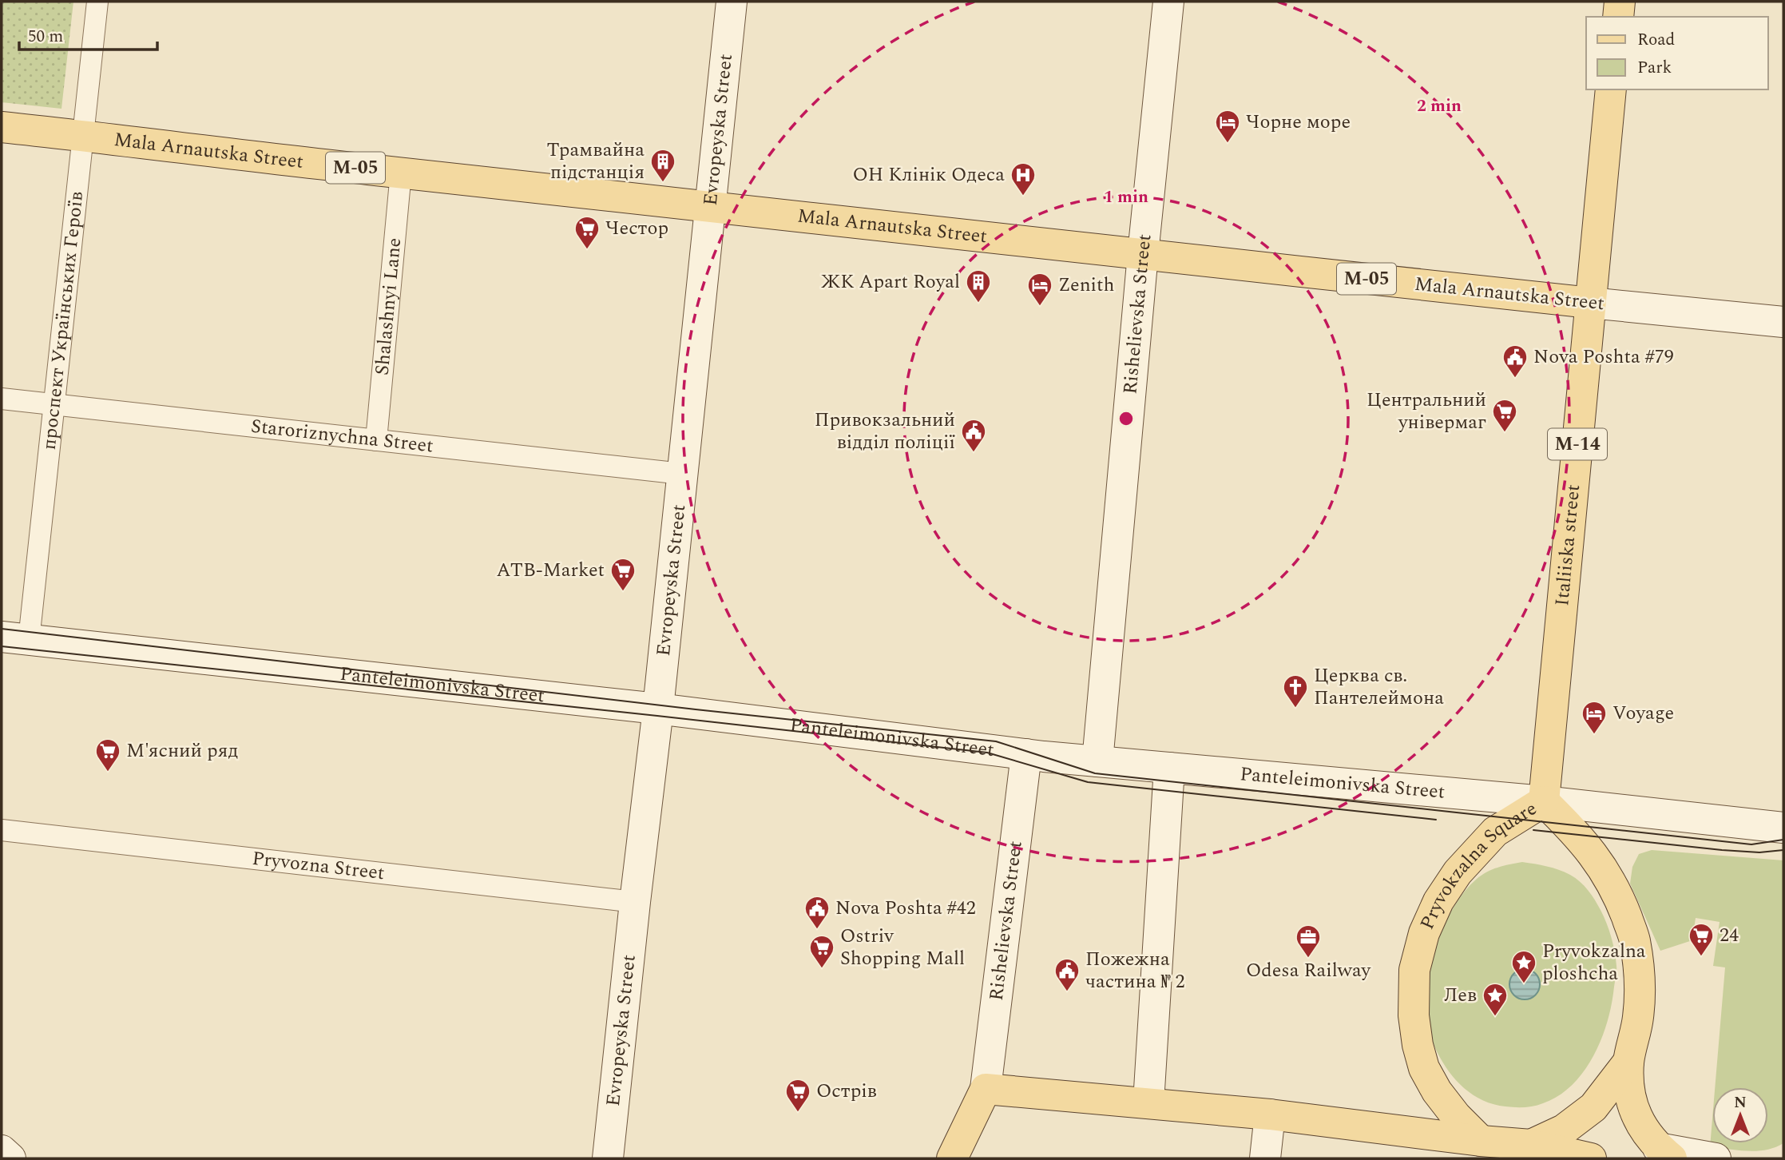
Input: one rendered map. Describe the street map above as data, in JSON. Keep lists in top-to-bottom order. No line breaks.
{"streets":{"main road":["Evropeyska Street","Mala Arnautska Street","М-05","Rishelievska Street","М-14","Italiiska street","Panteleimonivska Street","Pryvokzalna Square"],"street":["Shalashnyi Lane","проспект Українських Героїв","Staroriznychna Street","Pryvozna Street"]},"crossings":[["Evropeyska Street","Mala Arnautska Street"],["Evropeyska Street","Staroriznychna Street"],["Evropeyska Street","Panteleimonivska Street"],["Evropeyska Street","Pryvozna Street"],["Mala Arnautska Street","Shalashnyi Lane"],["Mala Arnautska Street","Rishelievska Street"],["Mala Arnautska Street","проспект Українських Героїв"],["Mala Arnautska Street","Italiiska street"],["Shalashnyi Lane","Staroriznychna Street"],["Rishelievska Street","Panteleimonivska Street"],["Rishelievska Street","Pryvokzalna Square"],["проспект Українських Героїв","Staroriznychna Street"],["проспект Українських Героїв","Panteleimonivska Street"],["Italiiska street","Panteleimonivska Street"],["Italiiska street","Pryvokzalna Square"],["Panteleimonivska Street","Pryvokzalna Square"]],"places":{"hotel":["Чорне море","Zenith","Voyage"],"building":["Трамвайна підстанція","ЖК Apart Royal"],"hospital":["ОН Клінік Одеса"],"supermarket":["Честор","Центральний універмаг","ATB-Market","М'ясний ряд","24","Ostriv Shopping Mall","Острів"],"public building":["Nova Poshta #79","Привокзальний відділ поліції","Nova Poshta #42","Пожежна частина № 2"],"church":["Церква св. Пантелеймона"],"office":["Odesa Railway"],"place":["Pryvokzalna ploshcha","Лев"]},"legend":["Road","Park"],"scale_bar":"50 m","north":"top","rings":["2 min","1 min"]}
